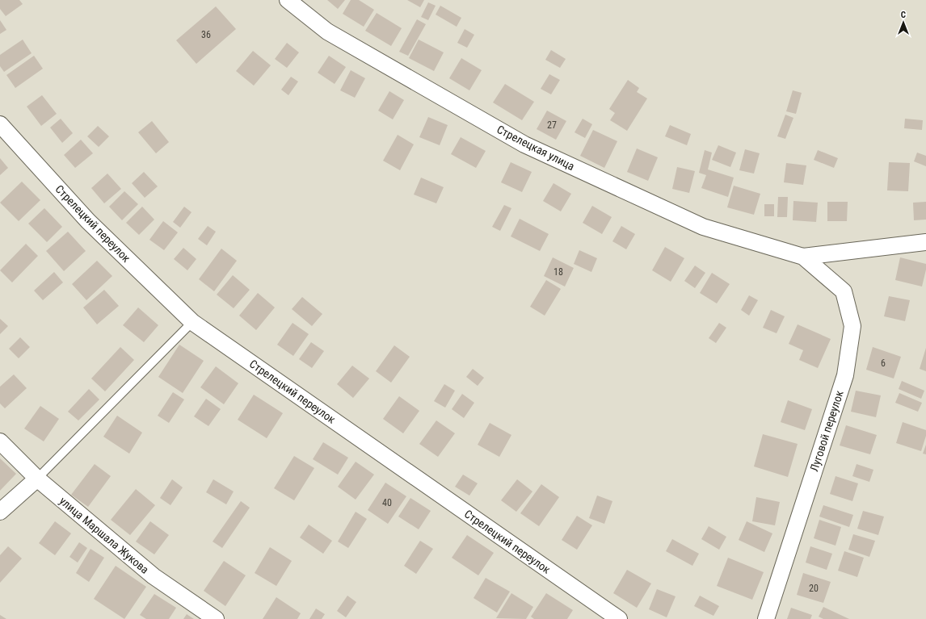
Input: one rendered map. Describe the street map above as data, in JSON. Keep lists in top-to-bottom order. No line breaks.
{"streets":{"street":["Стрелецкая улица","Стрелецкий переулок","Луговой переулок","улица Маршала Жукова"]},"crossings":[["Стрелецкая улица","Луговой переулок"]],"house_numbers":["36","27","18","6","40","20"],"north":"top"}
